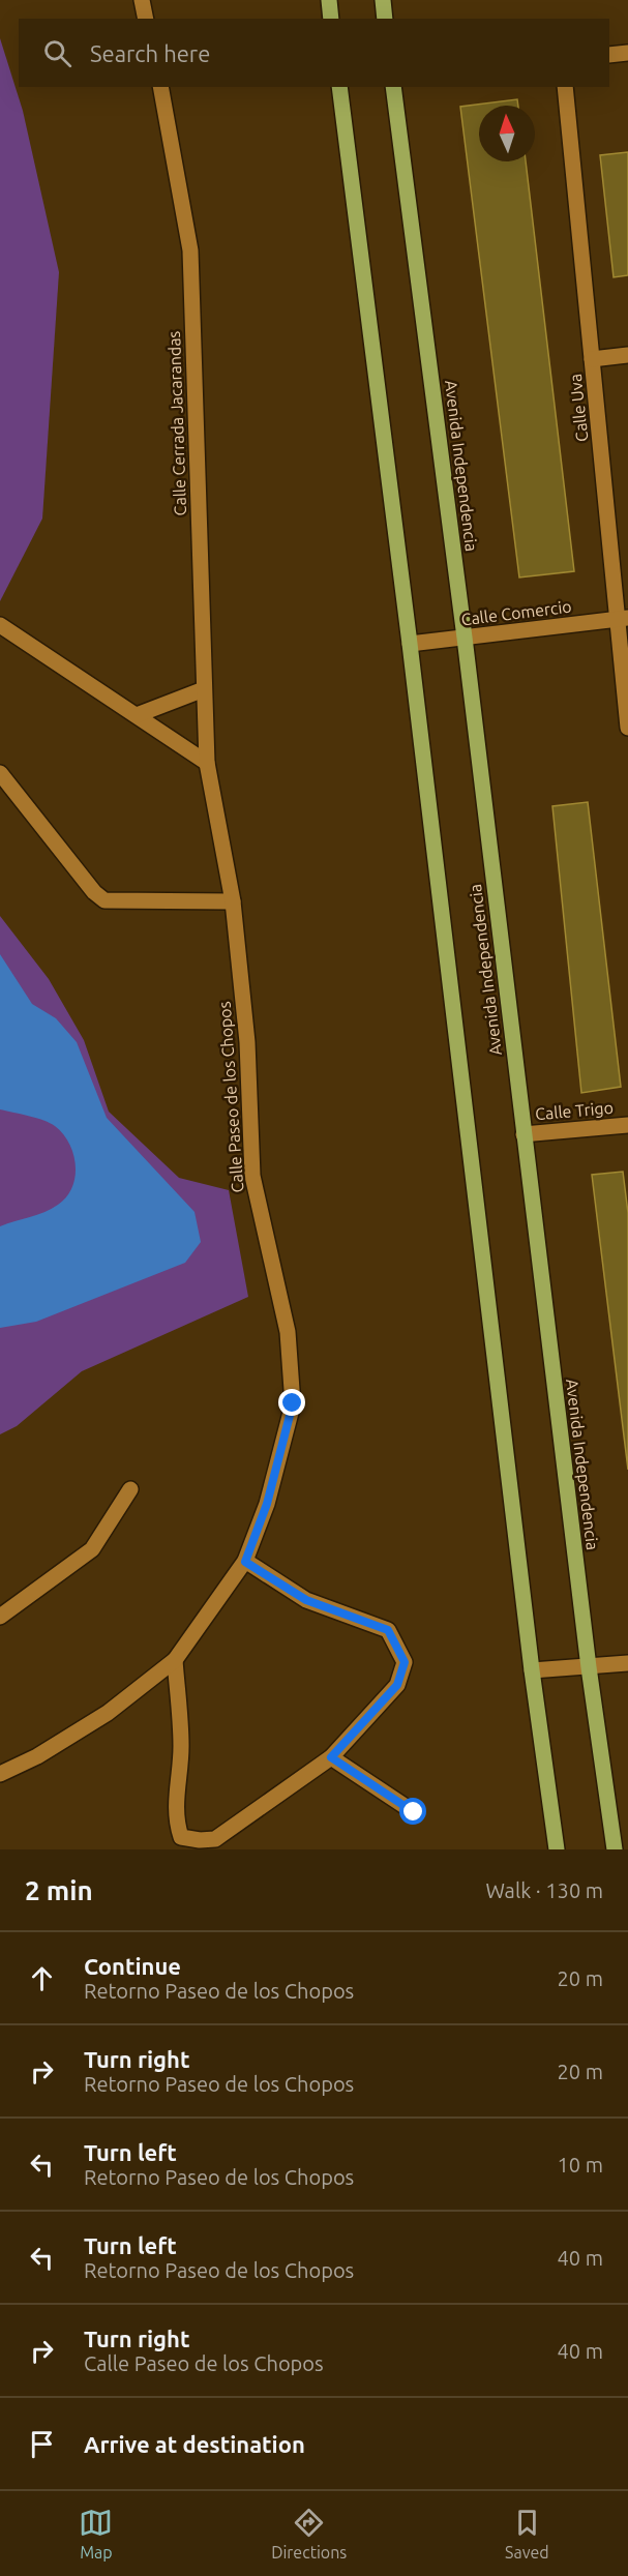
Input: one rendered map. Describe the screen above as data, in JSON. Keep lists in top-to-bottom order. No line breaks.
{"streets":{"main road":["Avenida Independencia"],"street":["Calle Uva","Calle Cerrada Jacarandas","Calle Comercio","Calle Paseo de los Chopos","Calle Trigo"]},"crossings":[["Calle Uva","Calle Comercio"],["Calle Cerrada Jacarandas","Calle Paseo de los Chopos"],["Avenida Independencia","Calle Comercio"],["Avenida Independencia","Calle Trigo"]],"north":"top","page":{"search":"Search here","heading":["2 min","Walk · 130 m"],"list":[["Continue","Retorno Paseo de los Chopos","20 m"],["Turn right","Retorno Paseo de los Chopos","20 m"],["Turn left","Retorno Paseo de los Chopos","10 m"],["Turn left","Retorno Paseo de los Chopos","40 m"],["Turn right","Calle Paseo de los Chopos","40 m"],"Arrive at destination"],"nav":["Map","Directions","Saved"]}}
